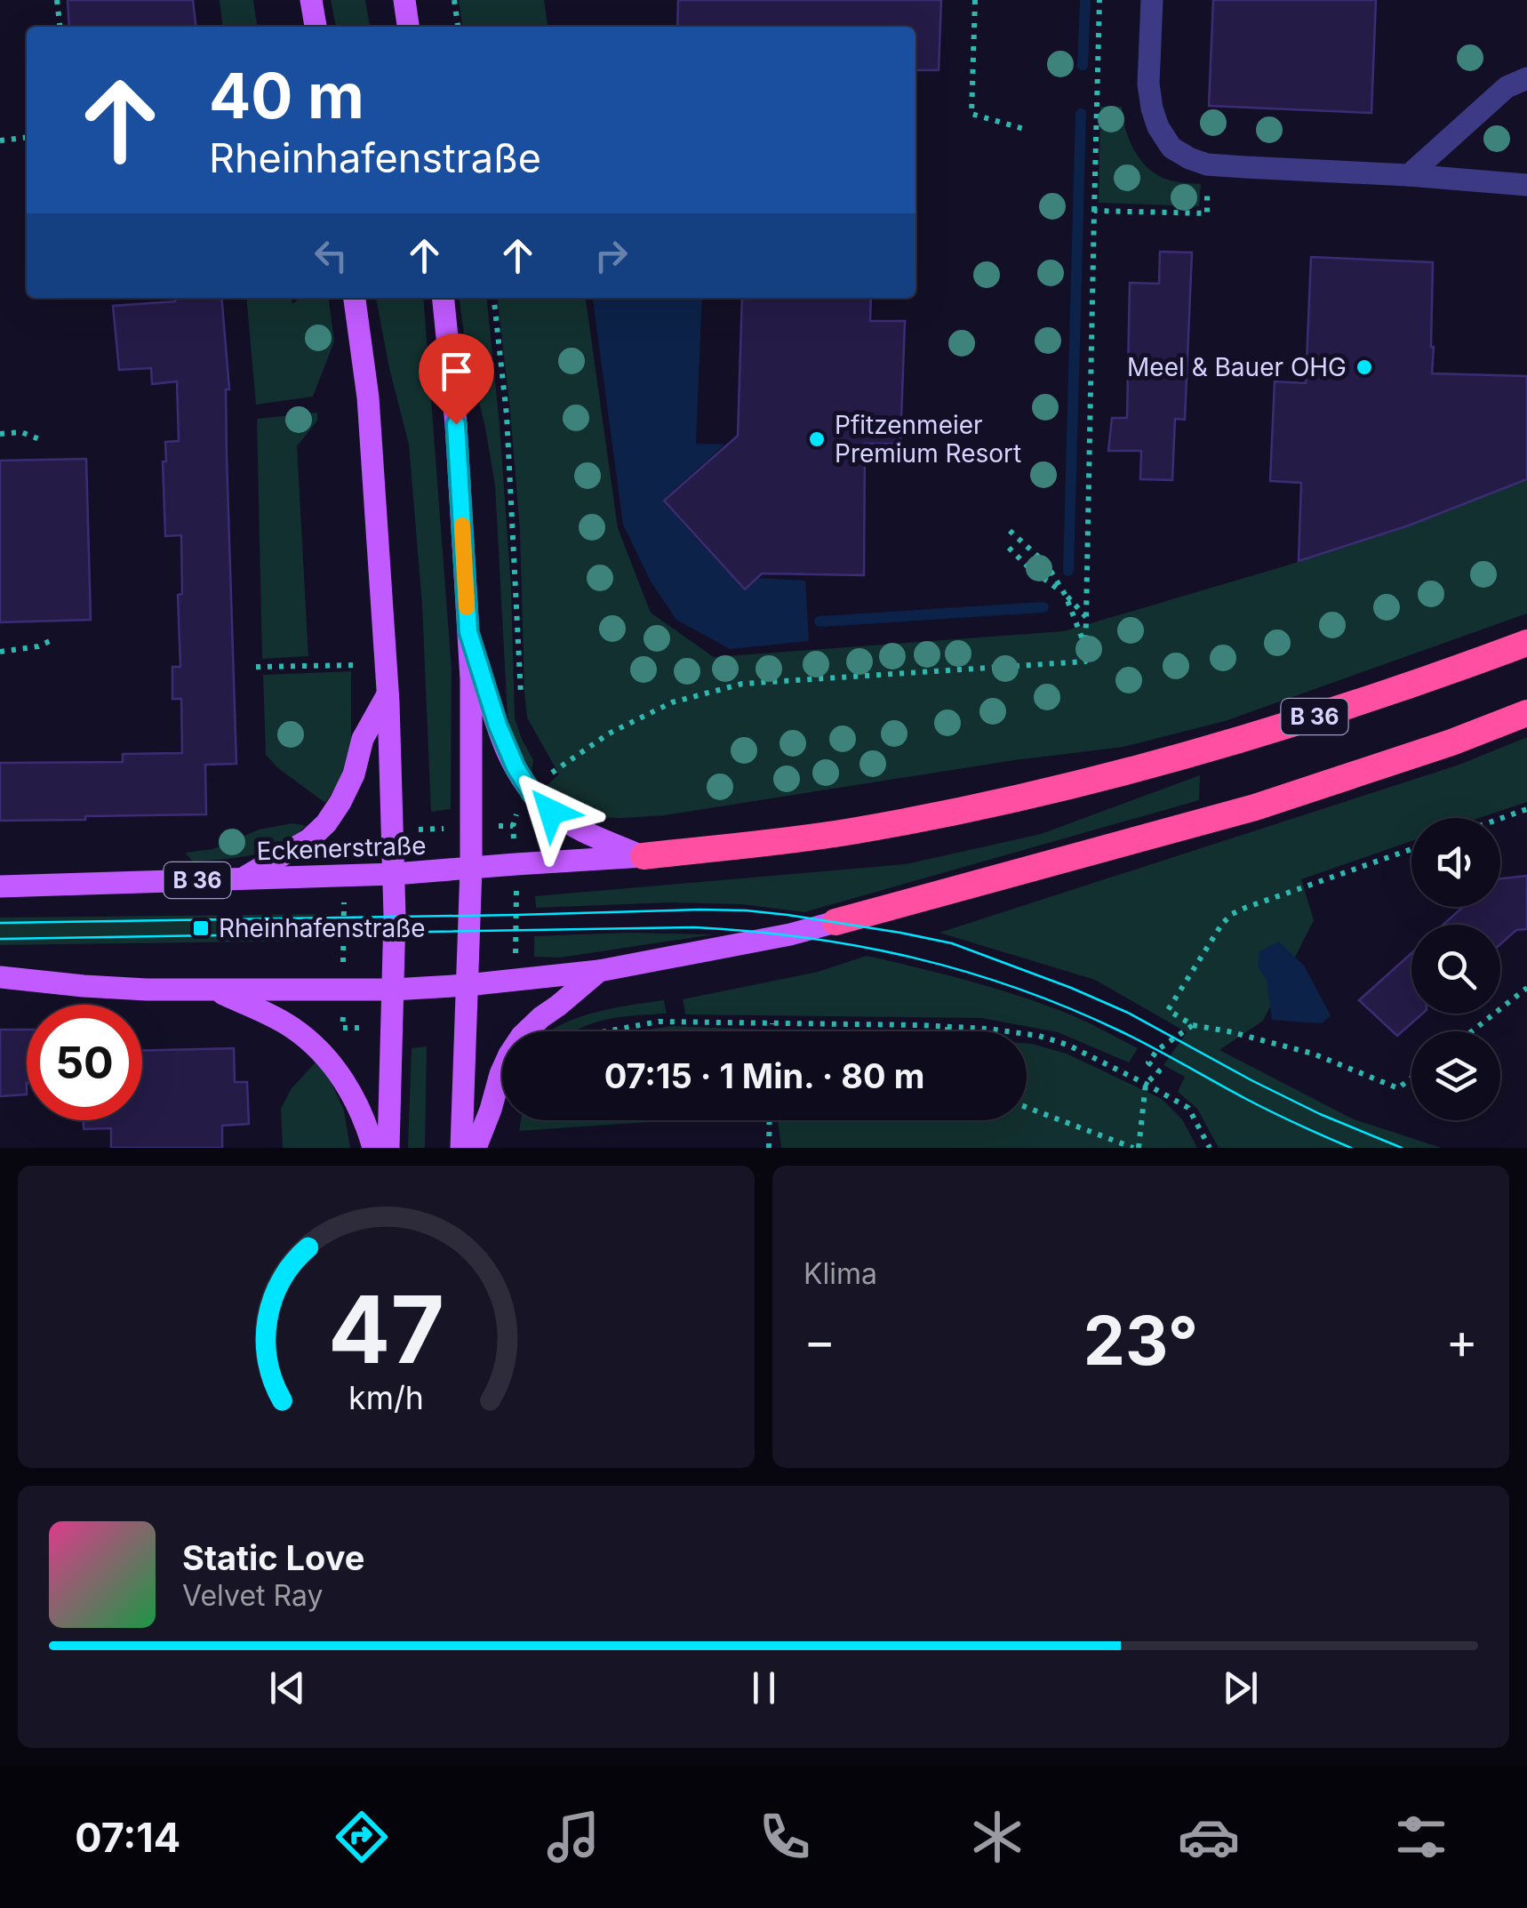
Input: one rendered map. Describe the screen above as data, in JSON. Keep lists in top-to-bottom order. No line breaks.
{"streets":{"highway":["B 36"],"main road":["Eckenerstraße"]},"crossings":[["B 36","Eckenerstraße"]],"places":{"other":["Meel & Bauer OHG","Pfitzenmeier Premium Resort"],"transit":["Rheinhafenstraße"]},"page":{"turn":["40 m","Rheinhafenstraße"],"limit":"50","trip":"07:15 · 1 Min. · 80 m","tile":"Klima","heat":["−","23°","+"],"song":["Static Love","Velvet Ray"],"tabs":"07:14","gauge":["47","km/h"]}}
